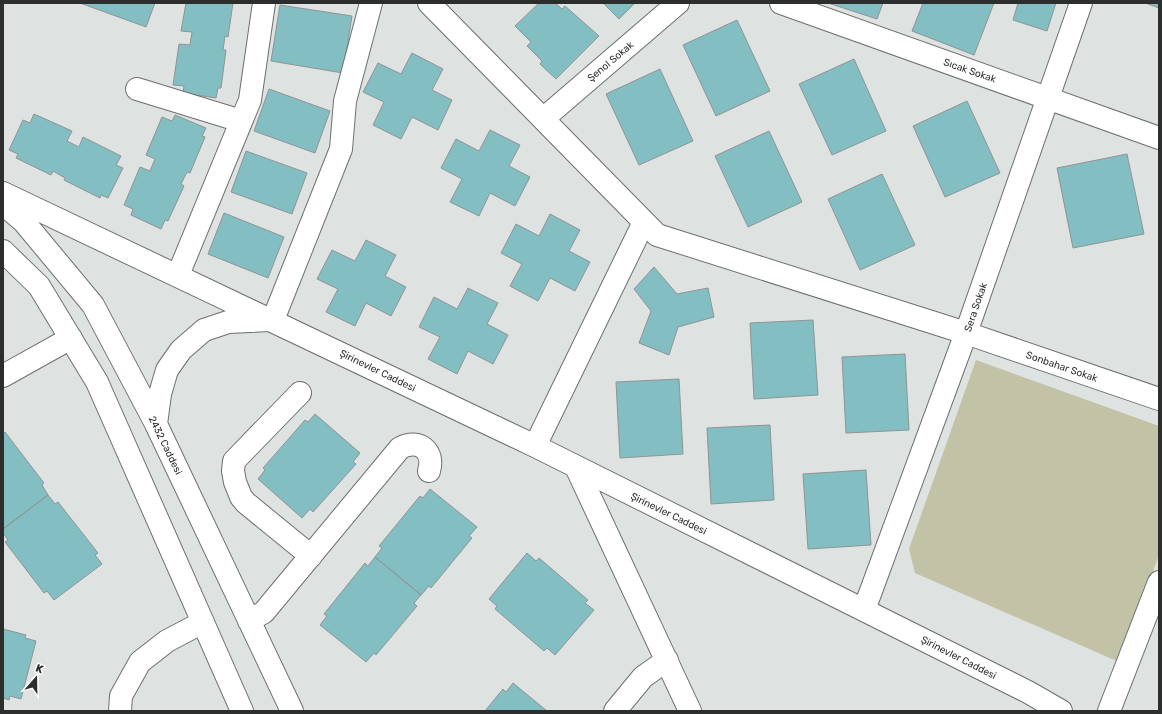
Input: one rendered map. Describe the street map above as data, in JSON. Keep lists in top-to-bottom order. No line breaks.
{"streets":{"street":["Şenol Sokak","Sıcak Sokak","Sera Sokak","Sonbahar Sokak","Şirinevler Caddesi","2432 Caddesi"]},"crossings":[["Şenol Sokak","Sonbahar Sokak"],["Sıcak Sokak","Sera Sokak"],["Sera Sokak","Sonbahar Sokak"],["Sera Sokak","Şirinevler Caddesi"]],"north":"top"}
